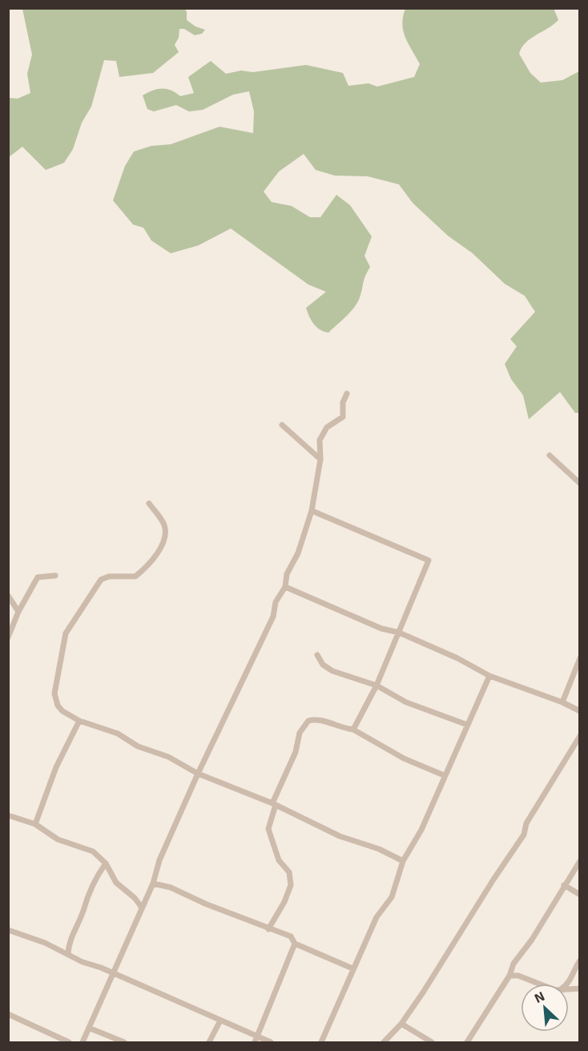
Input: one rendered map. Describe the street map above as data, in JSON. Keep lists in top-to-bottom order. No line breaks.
{"north":"top left"}
